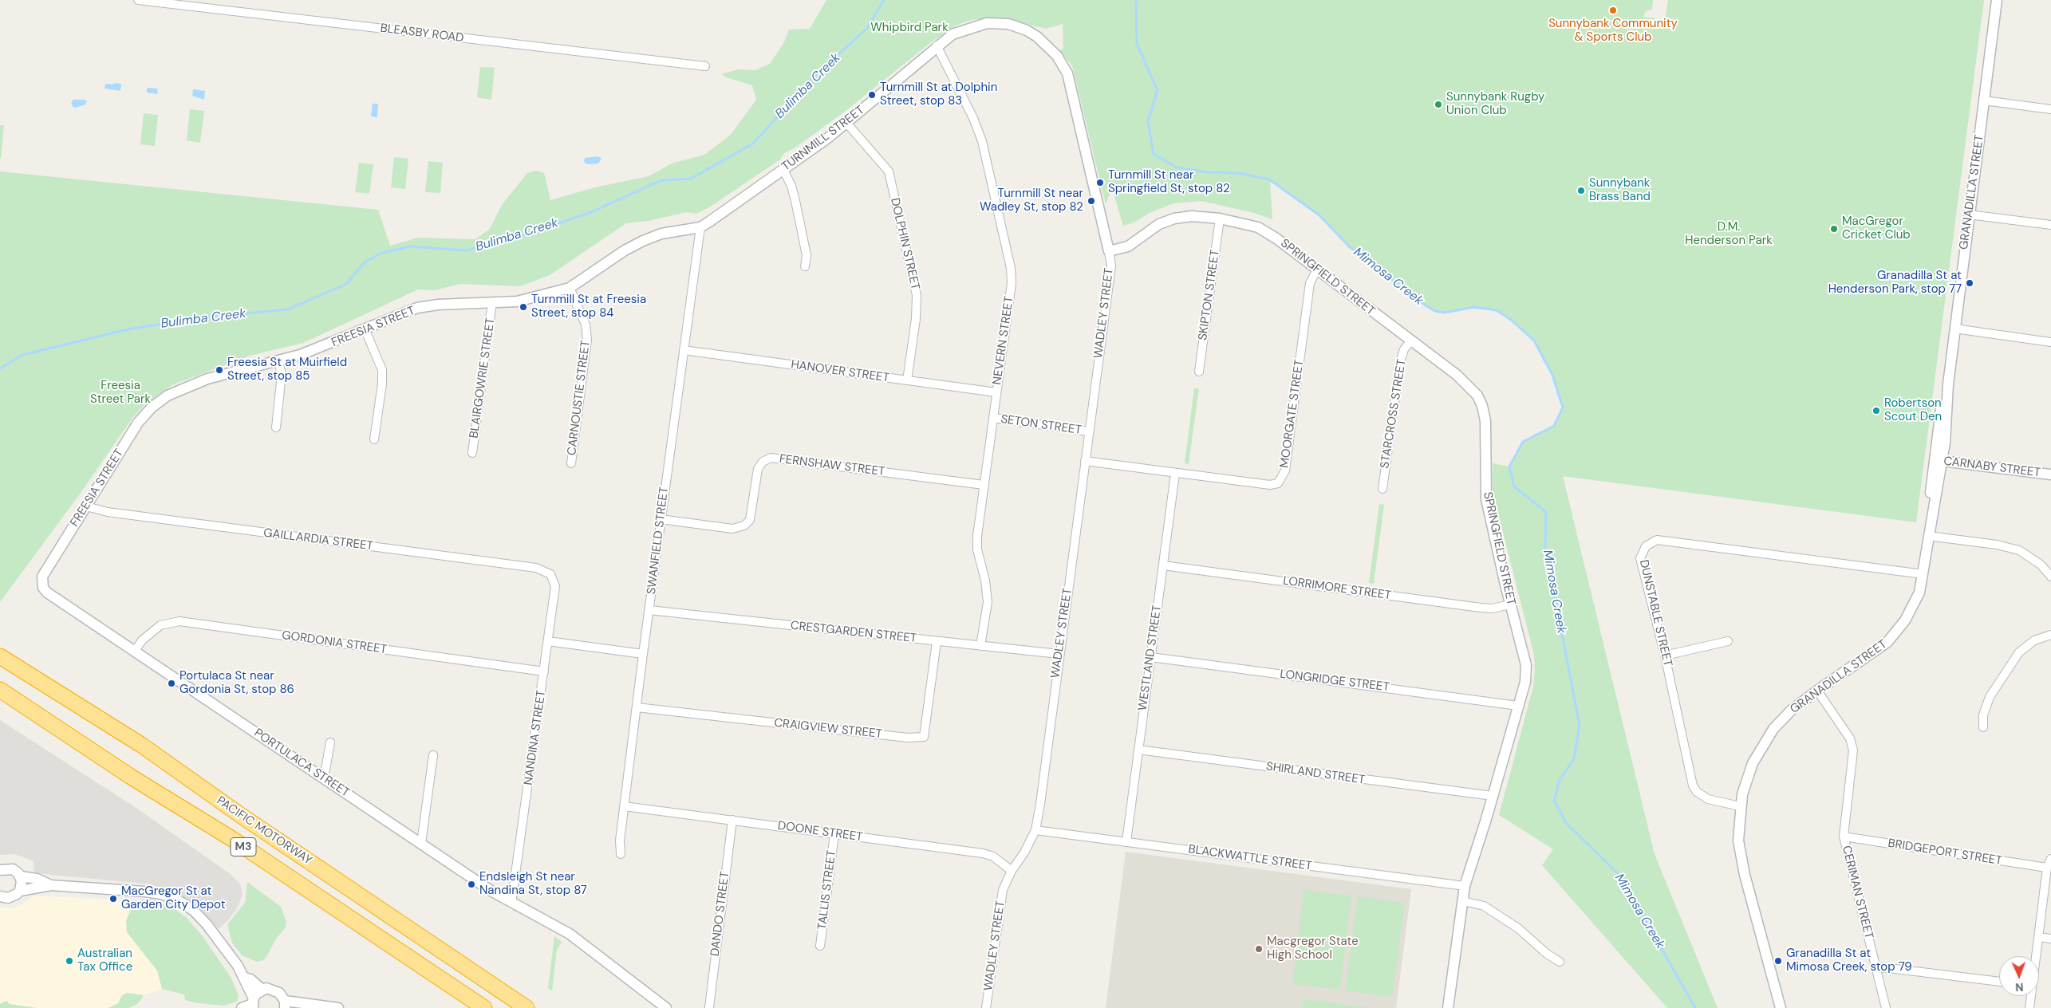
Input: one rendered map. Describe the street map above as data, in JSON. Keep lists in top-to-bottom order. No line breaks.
{"streets":{"highway":["PACIFIC MOTORWAY","M3"],"street":["BLEASBY ROAD","TURNMILL STREET","GRANADILLA STREET","DOLPHIN STREET","SPRINGFIELD STREET","SKIPTON STREET","WADLEY STREET","FREESIA STREET","NEVERN STREET","HANOVER STREET","BLAIRGOWRIE STREET","CARNOUSTIE STREET","MOORGATE STREET","STARCROSS STREET","SETON STREET","FERNSHAW STREET","CARNABY STREET","GAILLARDIA STREET","SWANFIELD STREET","LORRIMORE STREET","DUNSTABLE STREET","CRESTGARDEN STREET","GORDONIA STREET","WESTLAND STREET","LONGRIDGE STREET","CRAIGVIEW STREET","NANDINA STREET","PORTULACA STREET","SHIRLAND STREET","DOONE STREET","BRIDGEPORT STREET","BLACKWATTLE STREET","TALLIS STREET","CERIMAN STREET","DANDO STREET"]},"crossings":[["TURNMILL STREET","DOLPHIN STREET"],["TURNMILL STREET","SPRINGFIELD STREET"],["TURNMILL STREET","WADLEY STREET"],["TURNMILL STREET","FREESIA STREET"],["TURNMILL STREET","NEVERN STREET"],["TURNMILL STREET","SWANFIELD STREET"],["GRANADILLA STREET","CARNABY STREET"],["GRANADILLA STREET","DUNSTABLE STREET"],["GRANADILLA STREET","CERIMAN STREET"],["DOLPHIN STREET","HANOVER STREET"],["SPRINGFIELD STREET","SKIPTON STREET"],["SPRINGFIELD STREET","WADLEY STREET"],["SPRINGFIELD STREET","MOORGATE STREET"],["SPRINGFIELD STREET","STARCROSS STREET"],["SPRINGFIELD STREET","LORRIMORE STREET"],["SPRINGFIELD STREET","LONGRIDGE STREET"],["SPRINGFIELD STREET","SHIRLAND STREET"],["SPRINGFIELD STREET","BLACKWATTLE STREET"],["WADLEY STREET","MOORGATE STREET"],["WADLEY STREET","SETON STREET"],["WADLEY STREET","CRESTGARDEN STREET"],["WADLEY STREET","DOONE STREET"],["WADLEY STREET","BLACKWATTLE STREET"],["FREESIA STREET","BLAIRGOWRIE STREET"],["FREESIA STREET","CARNOUSTIE STREET"],["FREESIA STREET","GAILLARDIA STREET"],["FREESIA STREET","SWANFIELD STREET"],["FREESIA STREET","PORTULACA STREET"],["NEVERN STREET","HANOVER STREET"],["NEVERN STREET","SETON STREET"],["NEVERN STREET","FERNSHAW STREET"],["NEVERN STREET","CRESTGARDEN STREET"],["HANOVER STREET","SWANFIELD STREET"],["MOORGATE STREET","WESTLAND STREET"],["FERNSHAW STREET","SWANFIELD STREET"],["GAILLARDIA STREET","NANDINA STREET"],["SWANFIELD STREET","CRESTGARDEN STREET"],["SWANFIELD STREET","CRAIGVIEW STREET"],["SWANFIELD STREET","DOONE STREET"],["LORRIMORE STREET","WESTLAND STREET"],["CRESTGARDEN STREET","CRAIGVIEW STREET"],["GORDONIA STREET","NANDINA STREET"],["GORDONIA STREET","PORTULACA STREET"],["WESTLAND STREET","LONGRIDGE STREET"],["WESTLAND STREET","SHIRLAND STREET"],["WESTLAND STREET","BLACKWATTLE STREET"],["NANDINA STREET","PORTULACA STREET"],["DOONE STREET","TALLIS STREET"],["DOONE STREET","DANDO STREET"],["BRIDGEPORT STREET","CERIMAN STREET"]],"water":["Bulimba Creek","Mimosa Creek"],"parks":["Whipbird Park","D.M. Henderson Park","Freesia Street Park"],"places":["Sunnybank Community & Sports Club","Turnmill St at Dolphin Street, stop 83","Sunnybank Rugby Union Club","Turnmill St near Springfield St, stop 82","Sunnybank Brass Band","Turnmill St near Wadley St, stop 82","MacGregor Cricket Club","Granadilla St at Henderson Park, stop 77","Turnmill St at Freesia Street, stop 84","Freesia St at Muirfield Street, stop 85","Robertson Scout Den","Portulaca St near Gordonia St, stop 86","Endsleigh St near Nandina St, stop 87","MacGregor St at Garden City Depot","Macgregor State High School","Australian Tax Office","Granadilla St at Mimosa Creek, stop 79"],"north":"bottom"}
